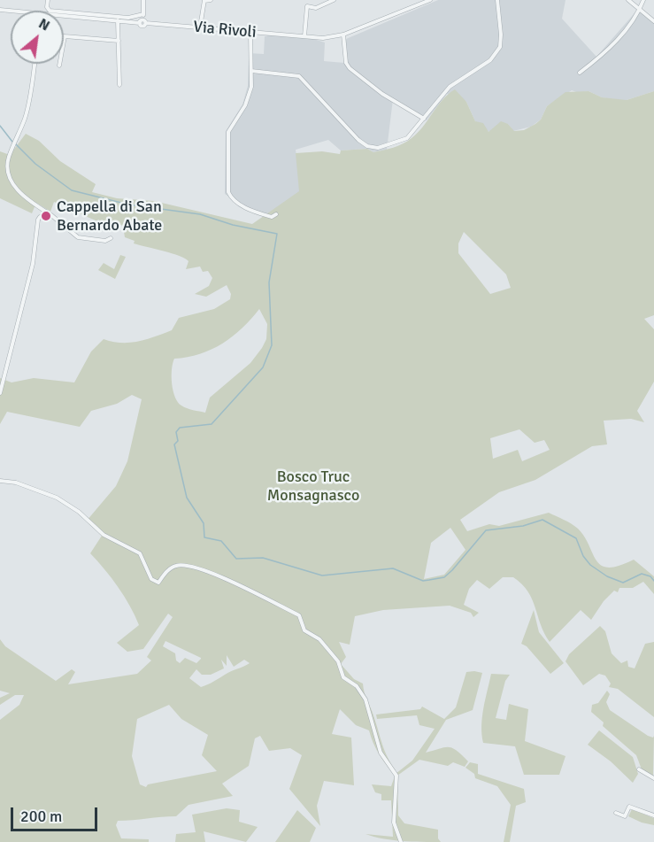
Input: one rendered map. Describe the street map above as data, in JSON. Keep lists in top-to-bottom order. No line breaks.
{"streets":{"street":["Via Rivoli"]},"parks":["Bosco Truc Monsagnasco"],"places":["Cappella di San Bernardo Abate"],"scale_bar":"200 m","north":"top right"}
